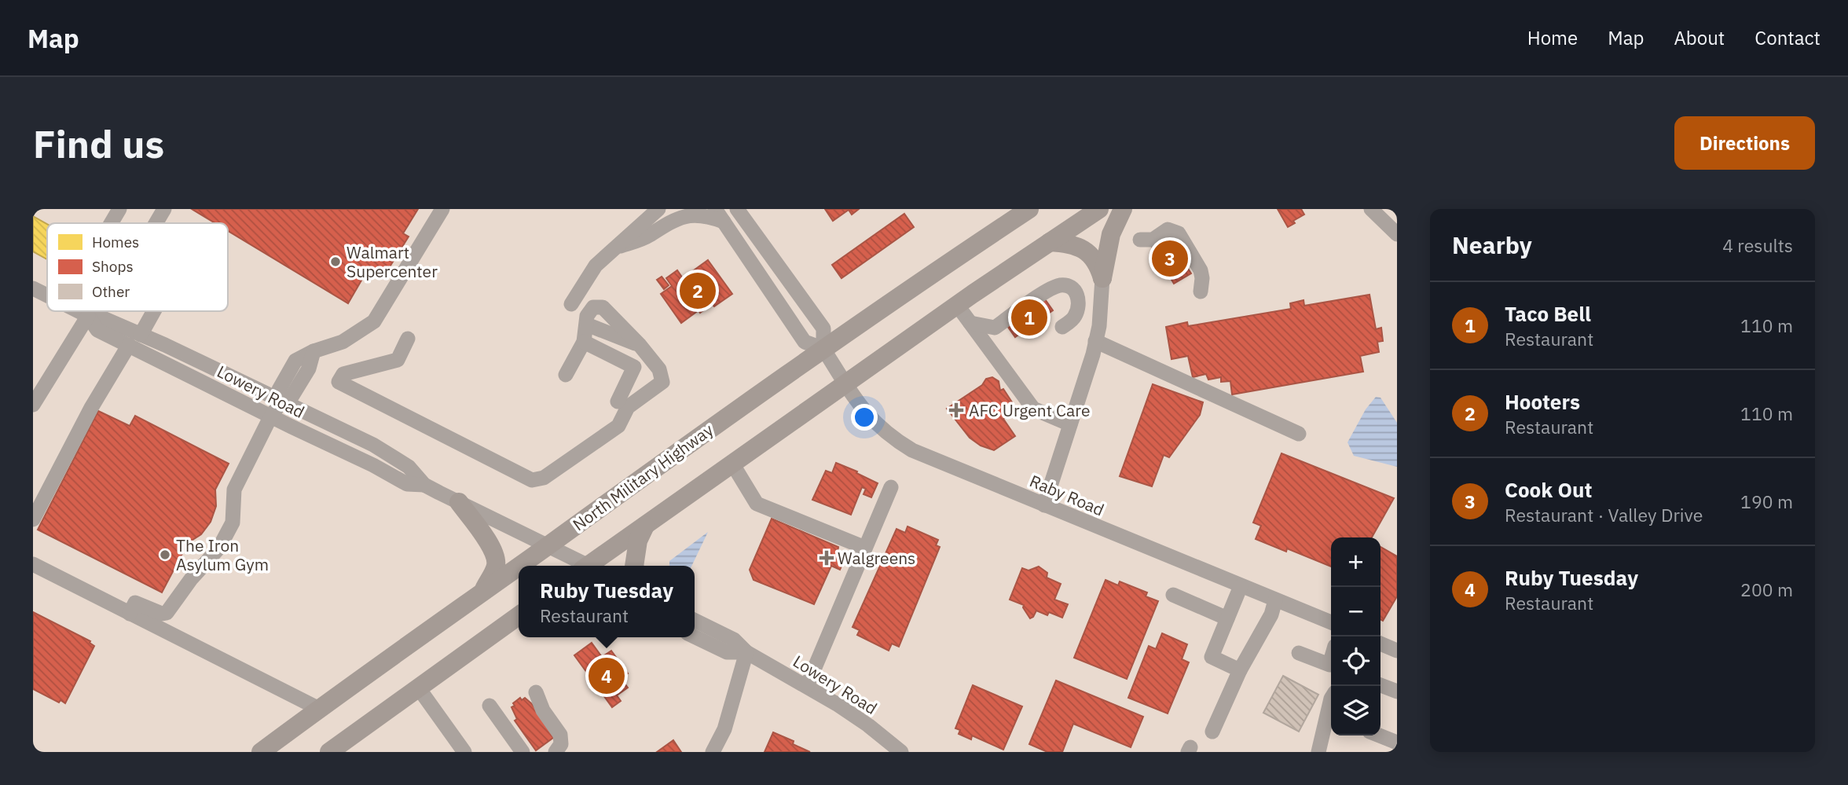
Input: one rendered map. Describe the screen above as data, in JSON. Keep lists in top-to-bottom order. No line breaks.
{"streets":{"main road":["North Military Highway"],"street":["Lowery Road","Raby Road"]},"crossings":[["Lowery Road","North Military Highway"],["North Military Highway","Raby Road"]],"places":{"other":["Walmart Supercenter","The Iron Asylum Gym"],"health":["AFC Urgent Care","Walgreens"]},"legend":["Homes","Shops","Other"],"page":{"header":"Map","nav":["Home","Map","About","Contact"],"buttons":"Directions","title":"Find us","heading":["Nearby","4 results"],"pins":["3","2","1","4"],"list":[{"mark":"1","name":"Taco Bell","note":"Restaurant","value":"110 m"},{"mark":"2","name":"Hooters","note":"Restaurant","value":"110 m"},{"mark":"3","name":"Cook Out","note":"Restaurant · Valley Drive","value":"190 m"},{"mark":"4","name":"Ruby Tuesday","note":"Restaurant","value":"200 m"}],"map_buttons":["+","−"],"popup":["Ruby Tuesday","Restaurant"]}}
